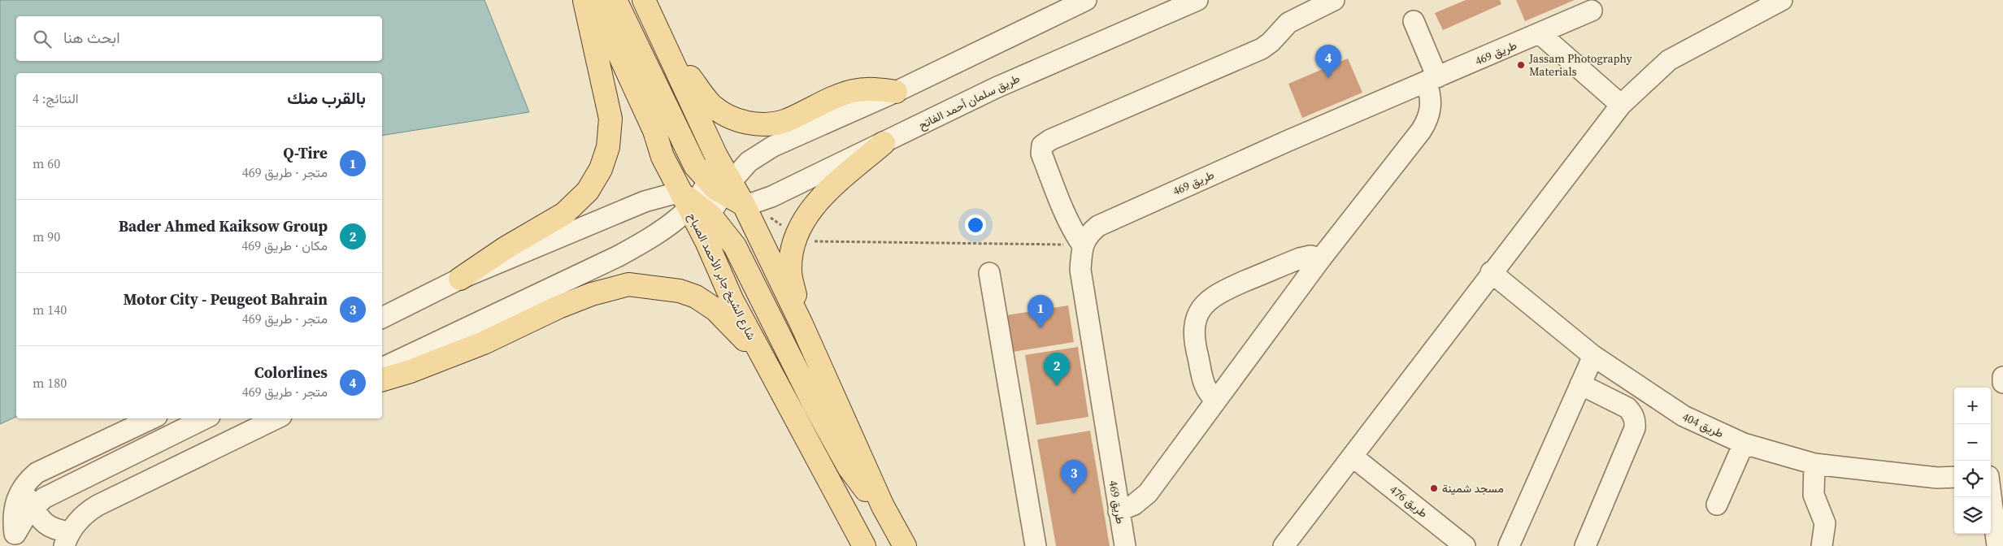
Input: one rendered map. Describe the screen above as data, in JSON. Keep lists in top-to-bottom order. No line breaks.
{"streets":{"main road":["شارع الشيخ جابر الأحمد الصباح"],"street":["طريق 469","طريق سلمان أحمد الفاتح","طريق 404","طريق 476"]},"places":["Jassam Photography Materials","مسجد شمينة"],"page":{"search":"ابحث هنا","pins":["4","1","2","3"],"heading":["بالقرب منك","النتائج: 4"],"list":[{"mark":"1","name":"Q-Tire","note":"متجر · طريق 469","value":"60 m"},{"mark":"2","name":"Bader Ahmed Kaiksow Group","note":"مكان · طريق 469","value":"90 m"},{"mark":"3","name":"Motor City - Peugeot Bahrain","note":"متجر · طريق 469","value":"140 m"},{"mark":"4","name":"Colorlines","note":"متجر · طريق 469","value":"180 m"}],"map_buttons":["+","−"]}}
